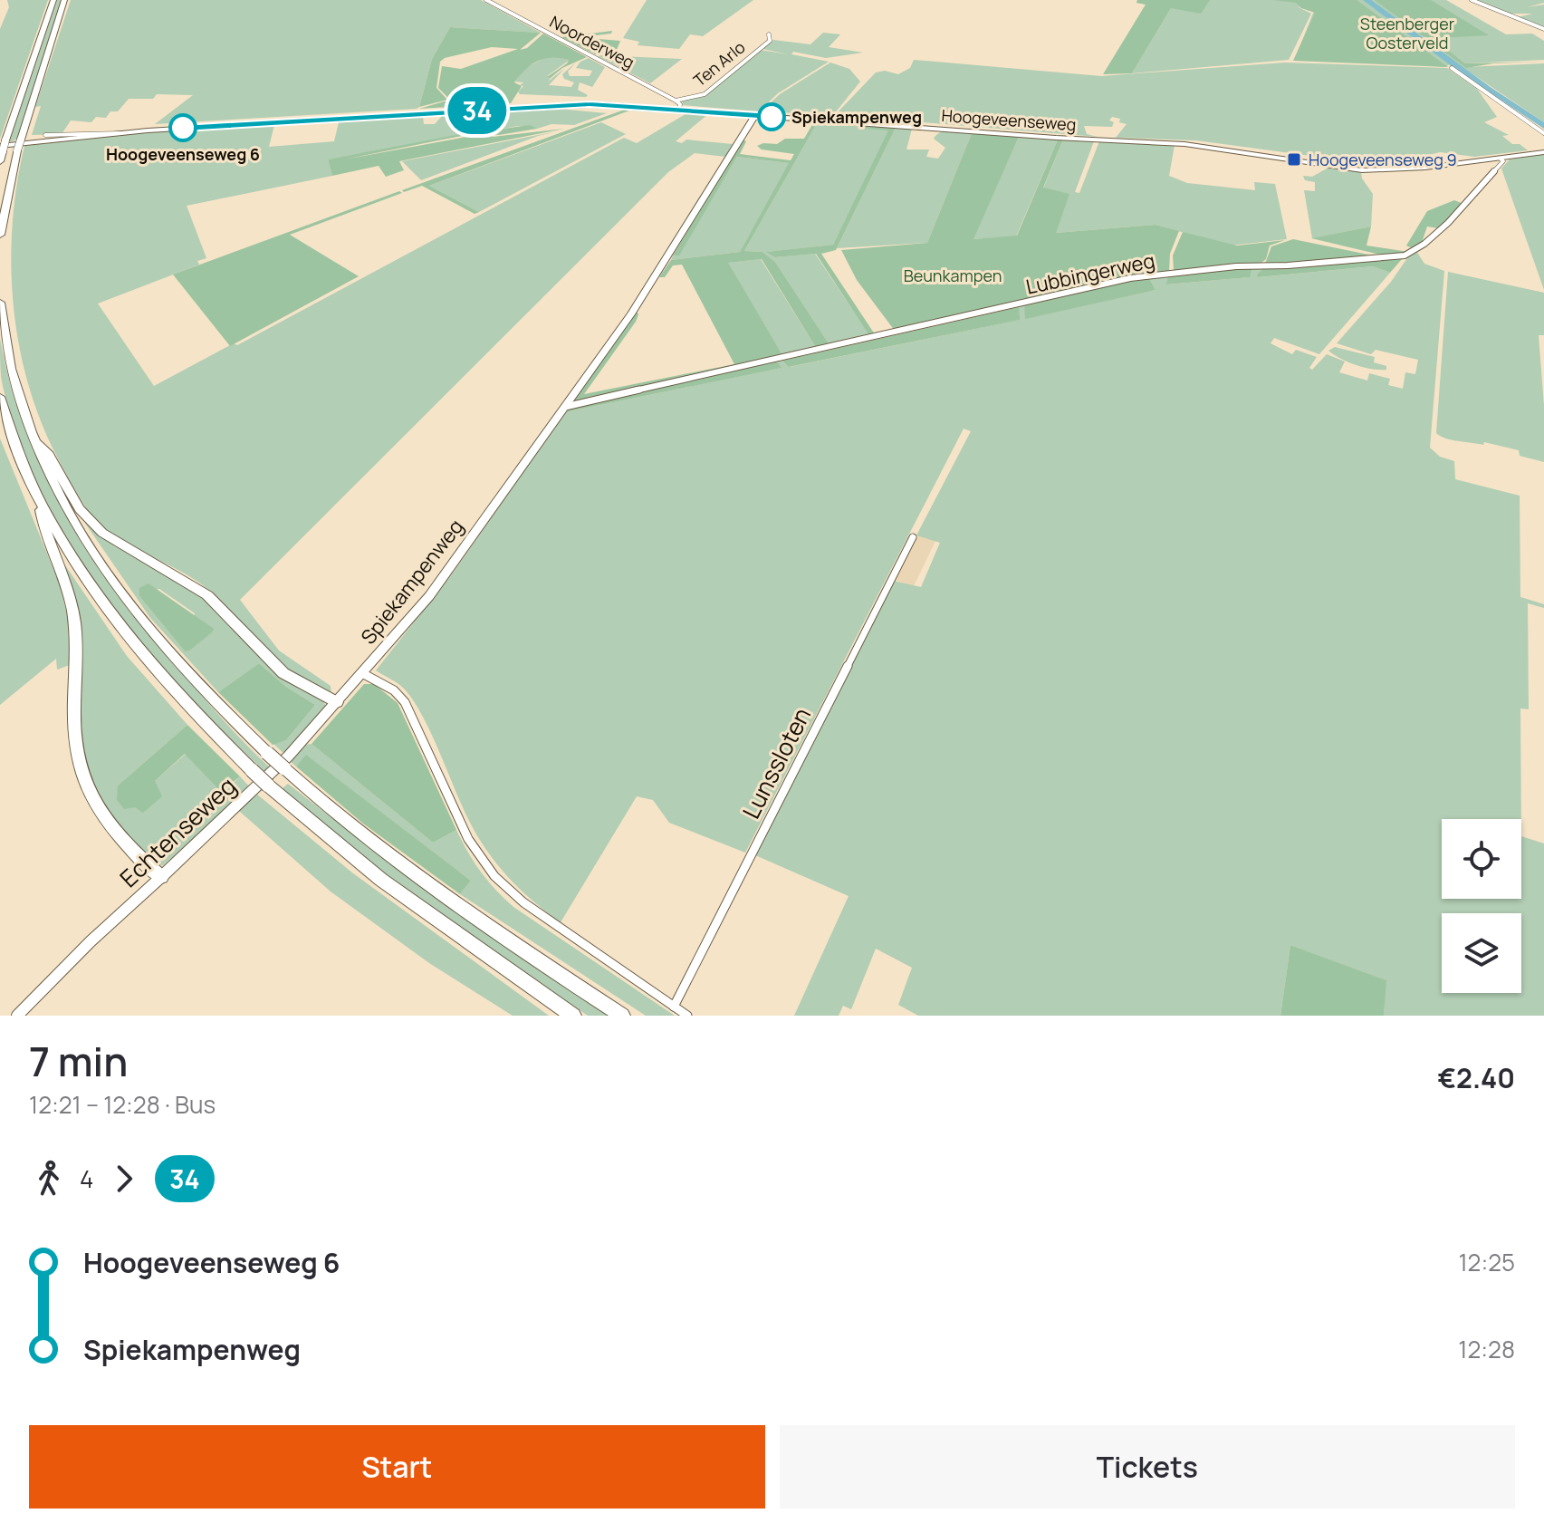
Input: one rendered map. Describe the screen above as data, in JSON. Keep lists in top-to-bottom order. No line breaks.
{"streets":{"main road":["Hoogeveenseweg","Spiekampenweg","Echtenseweg"],"street":["Noorderweg","Ten Arlo","Lubbingerweg","Lunssloten"]},"crossings":[["Noorderweg","Ten Arlo"],["Hoogeveenseweg","Lubbingerweg"],["Hoogeveenseweg","Spiekampenweg"],["Lubbingerweg","Spiekampenweg"],["Spiekampenweg","Echtenseweg"]],"parks":["Steenberger Oosterveld","Beunkampen"],"places":{"other":["Spiekampenweg","Hoogeveenseweg 6"],"transit":["Hoogeveenseweg 9"]},"lines":["bus line 34"],"page":{"on_map":"34","heading":["7 min","12:21 – 12:28 · Bus","€2.40"],"legs":["4","34"],"list":[{"name":"Hoogeveenseweg 6","value":"12:25"},{"name":"Spiekampenweg","value":"12:28"}],"buttons":["Start","Tickets"]}}
